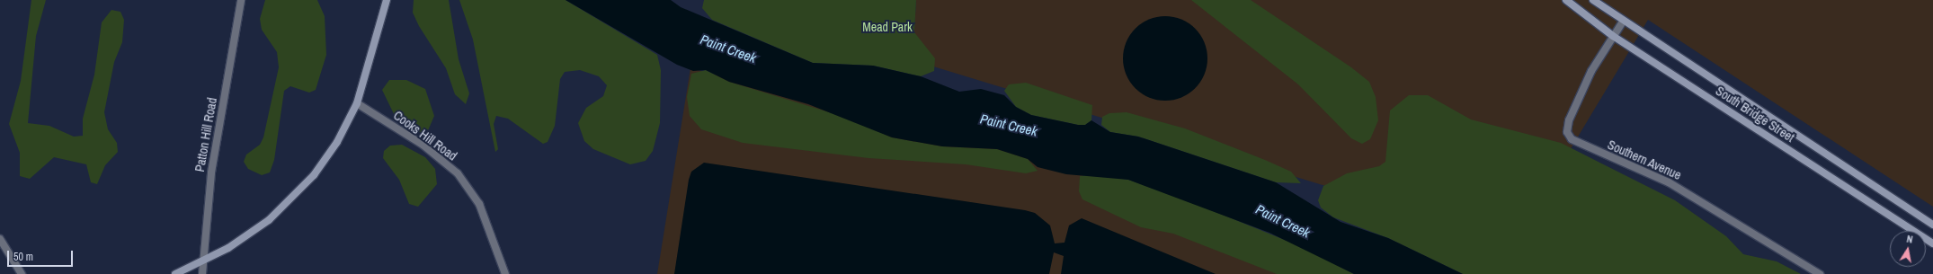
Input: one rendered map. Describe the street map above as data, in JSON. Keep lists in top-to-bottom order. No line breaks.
{"streets":{"main road":["South Bridge Street"],"street":["Patton Hill Road","Cooks Hill Road","Southern Avenue"]},"crossings":[["South Bridge Street","Southern Avenue"]],"water":["Paint Creek"],"parks":["Mead Park"],"scale_bar":"50 m","north":"top"}
